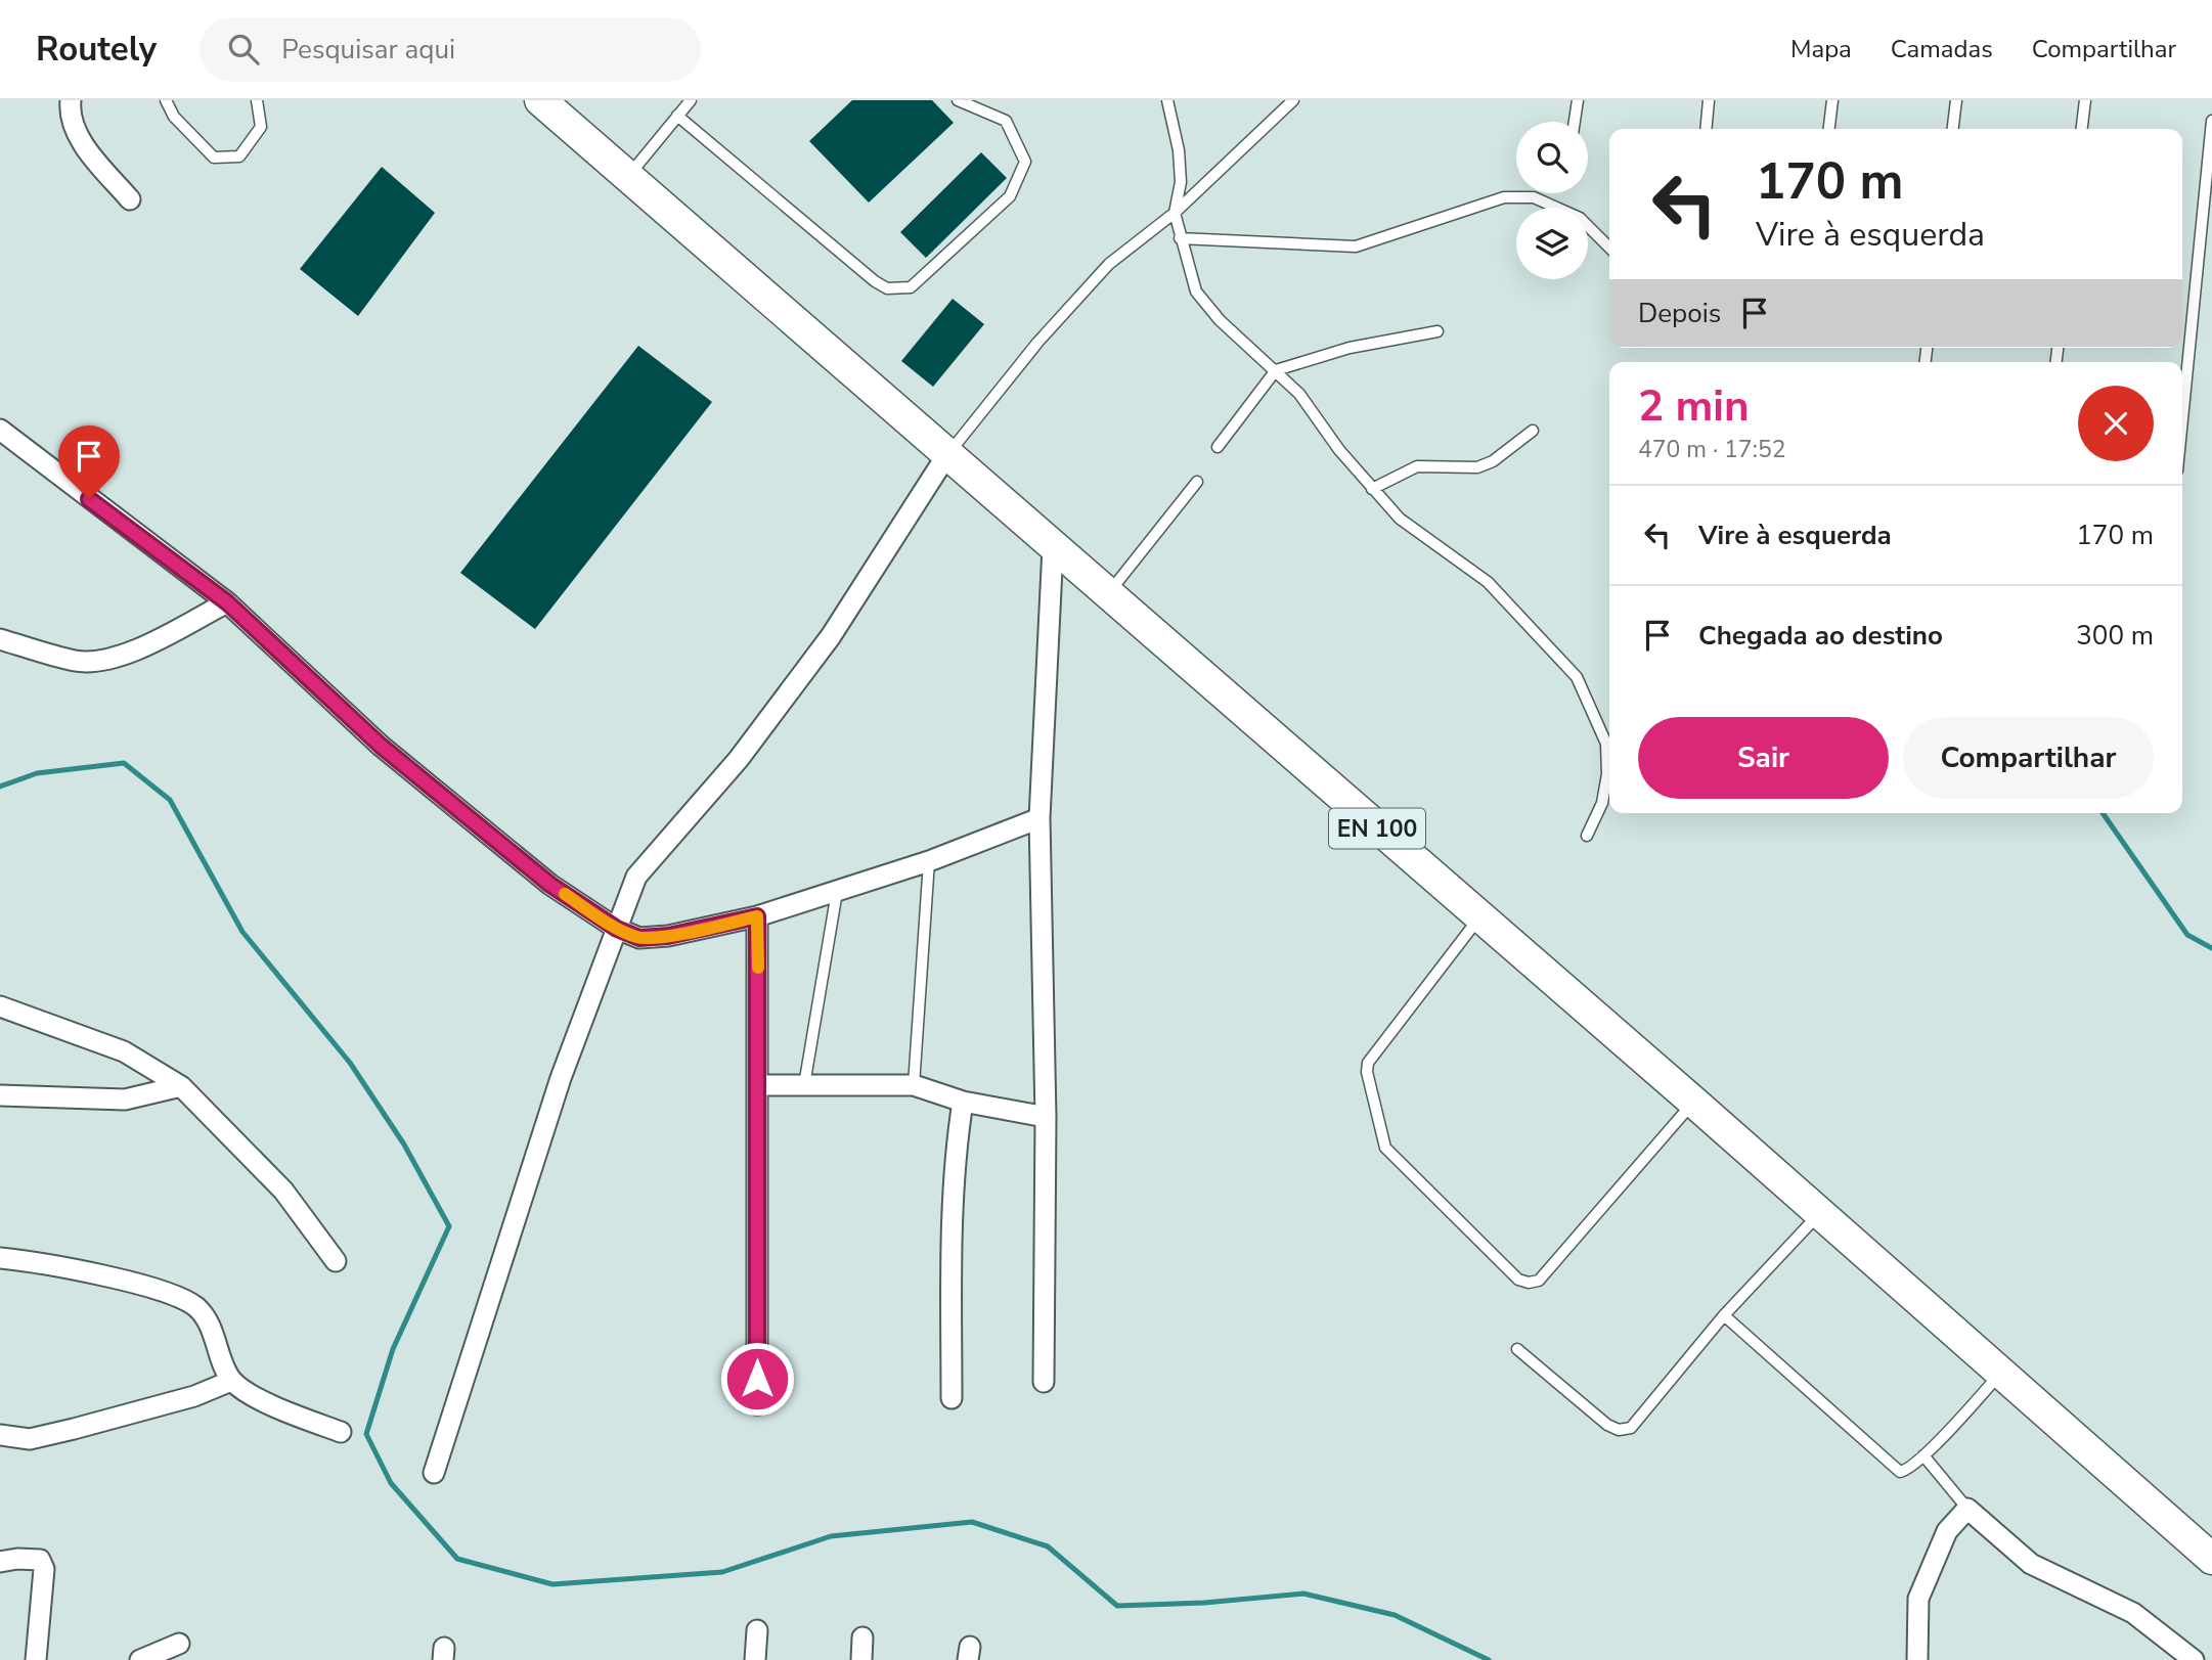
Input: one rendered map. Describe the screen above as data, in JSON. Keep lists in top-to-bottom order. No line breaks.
{"streets":{"main road":["EN 100"]},"page":{"header":"Routely","search":"Pesquisar aqui","nav":["Mapa","Camadas","Compartilhar"],"turn":["170 m","Vire à esquerda"],"then":"Depois","heading":["2 min","470 m · 17:52"],"list":[{"name":"Vire à esquerda","value":"170 m"},{"name":"Chegada ao destino","value":"300 m"}],"buttons":["Sair","Compartilhar"]}}
